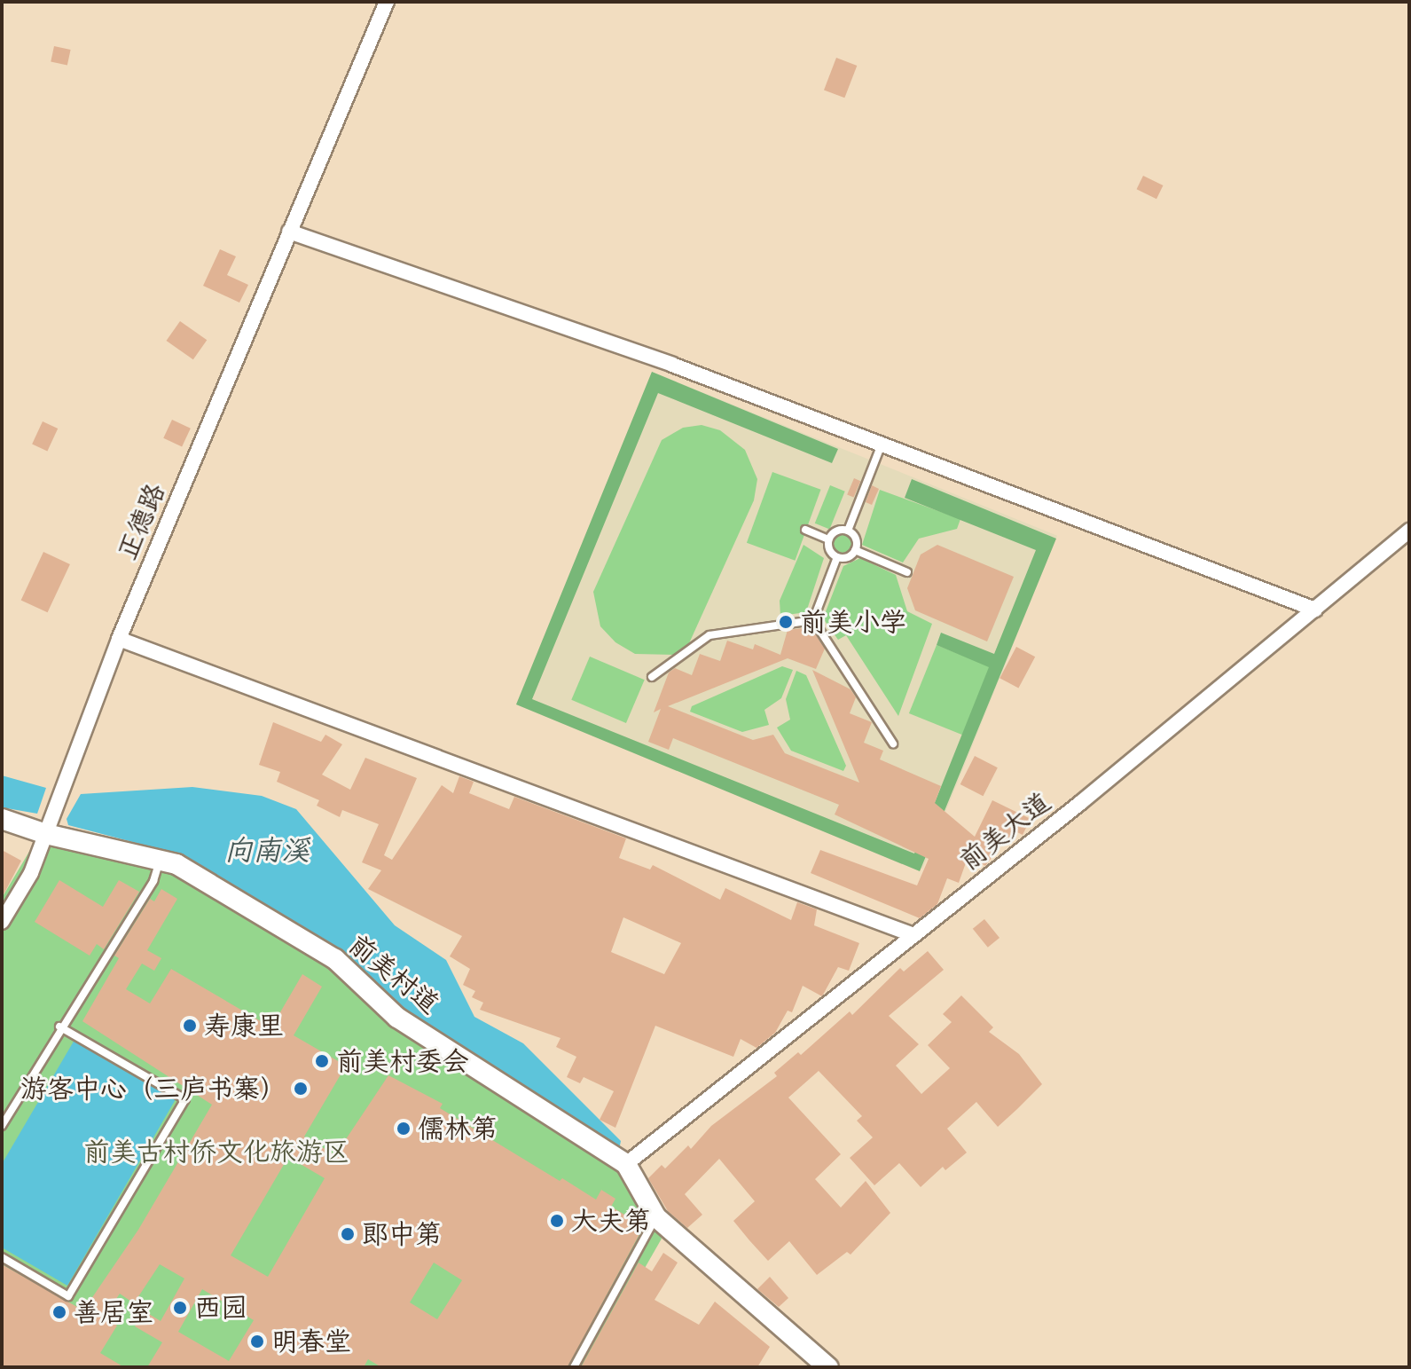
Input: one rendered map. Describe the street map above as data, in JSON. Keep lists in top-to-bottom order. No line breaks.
{"streets":{"street":["正德路","前美大道","前美村道"]},"crossings":[["正德路","前美村道"],["前美大道","前美村道"]],"water":["向南溪"],"parks":["前美古村侨文化旅游区"],"places":["前美小学","寿康里","前美村委会","游客中心（三庐书寨）","儒林第","大夫第","郎中第","西园","善居室","明春堂"]}
